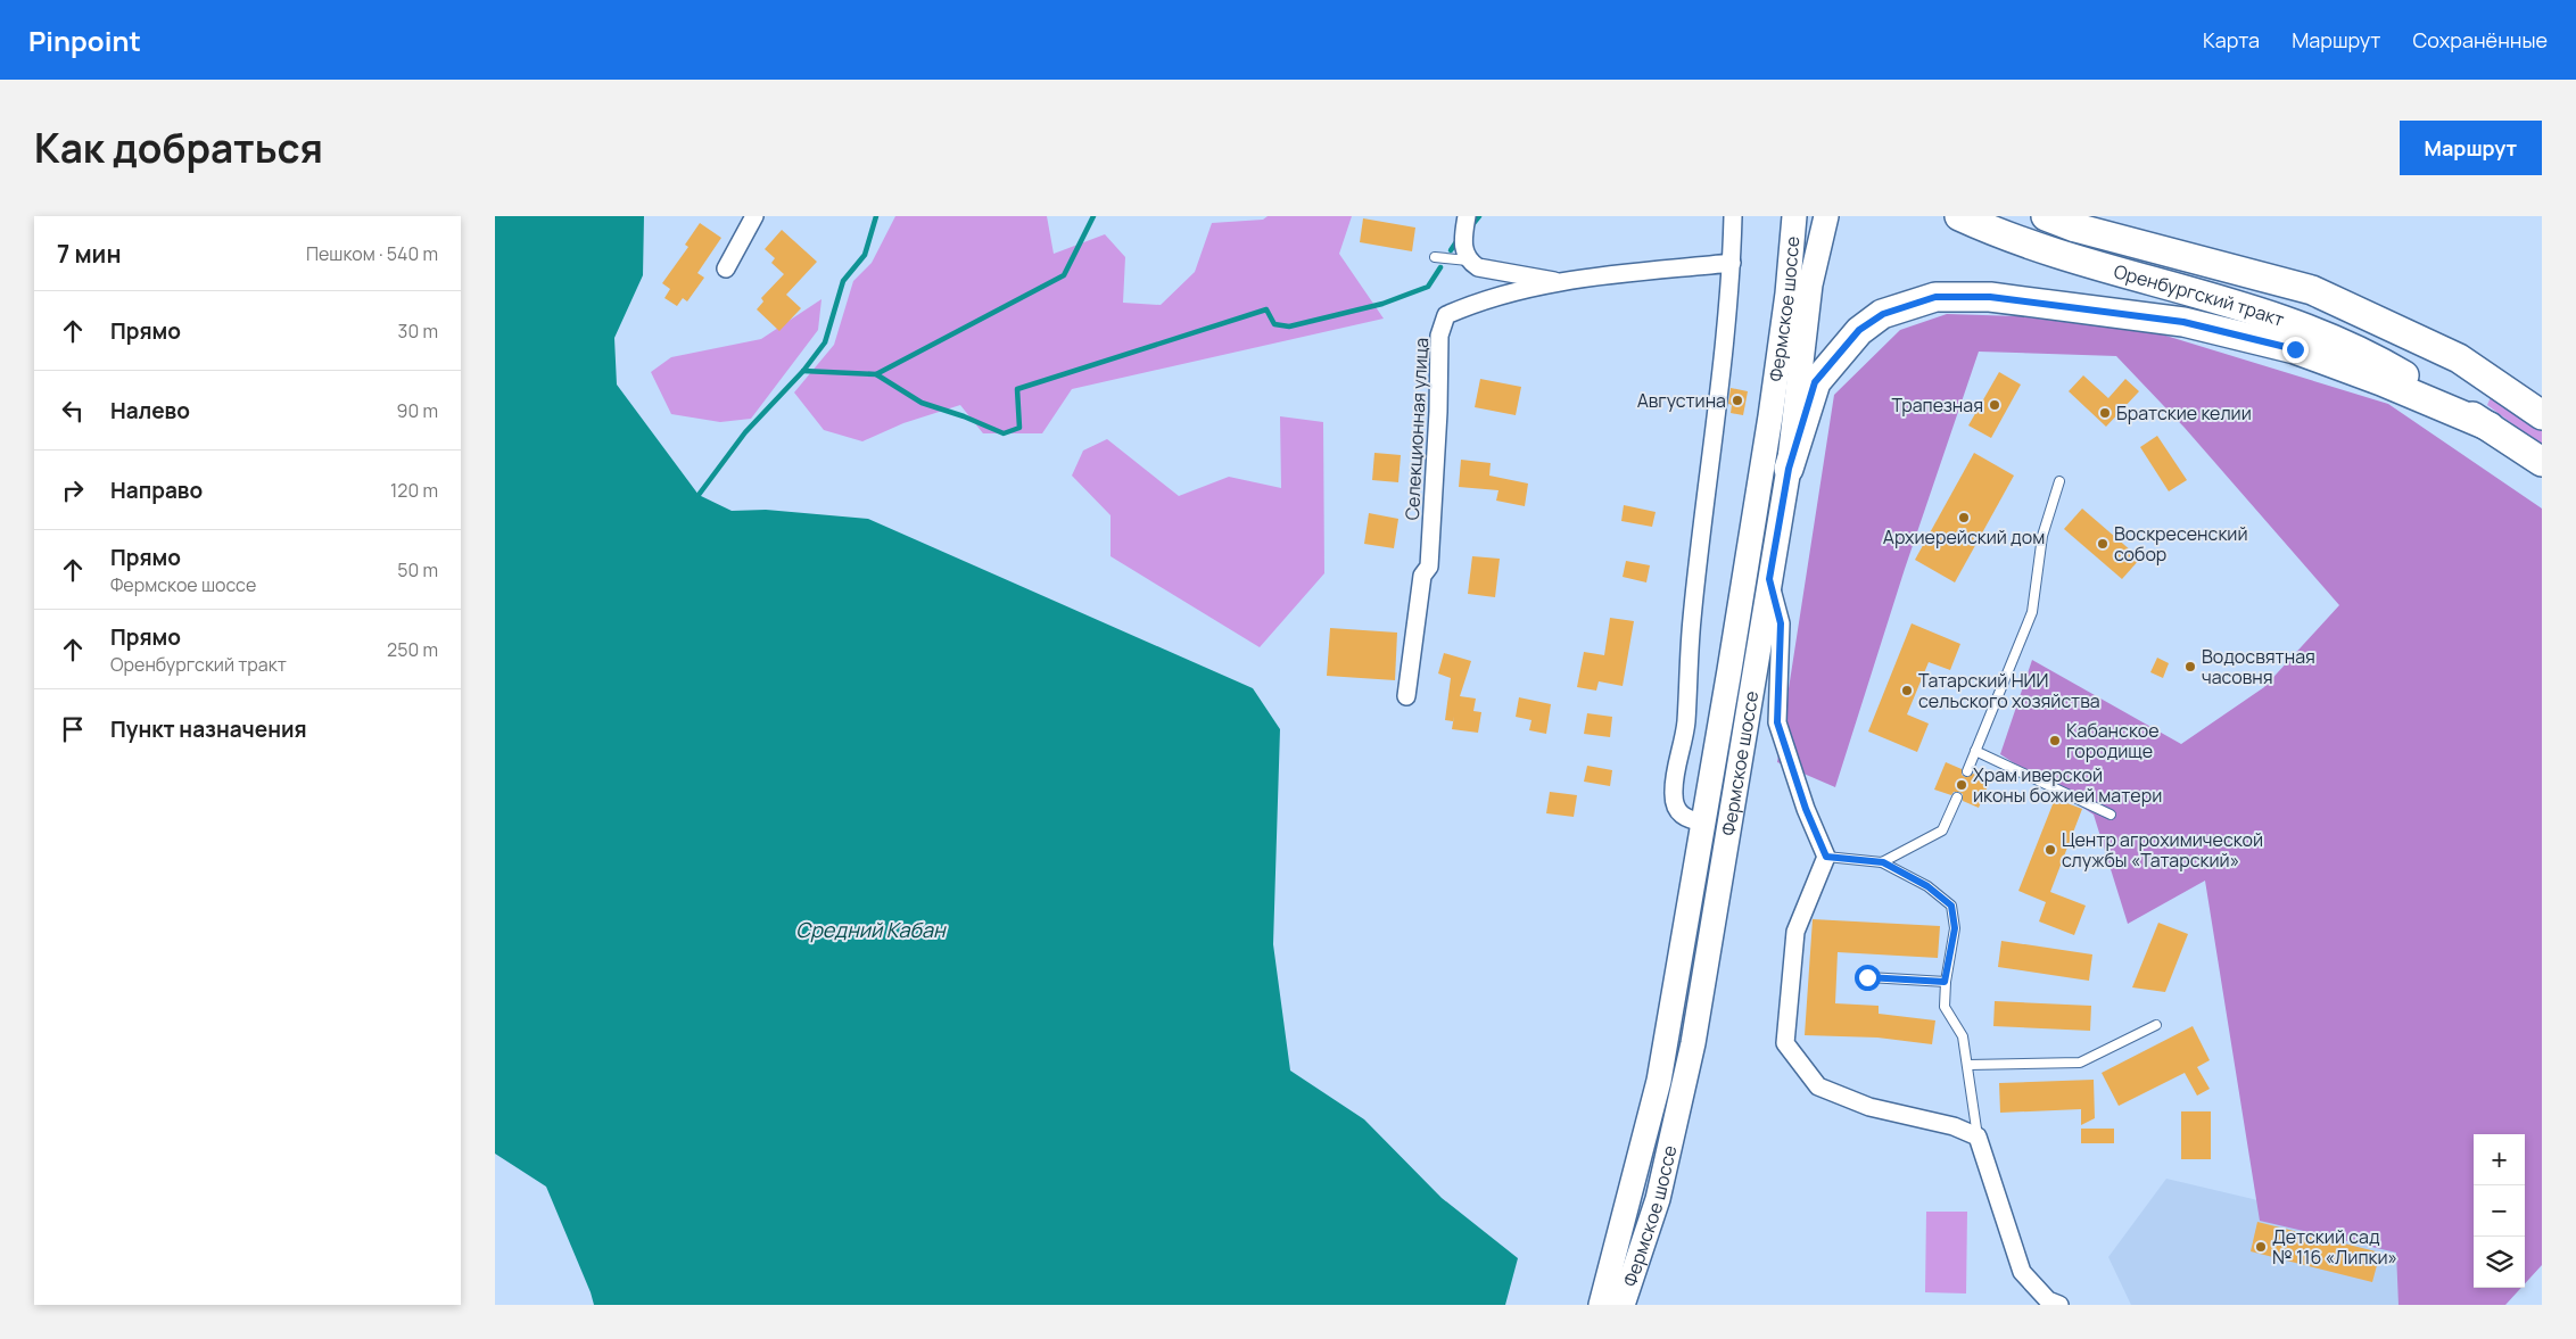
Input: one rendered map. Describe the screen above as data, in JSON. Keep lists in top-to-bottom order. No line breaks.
{"streets":{"main road":["Оренбургский тракт","Фермское шоссе"],"street":["Селекционная улица"]},"crossings":[["Оренбургский тракт","Фермское шоссе"]],"water":["Средний Кабан"],"places":["Августина","Трапезная","Братские келии","Архиерейский дом","Воскресенский собор","Водосвятная часовня","Татарский НИИ сельского хозяйства","Кабанское городище","Храм иверской иконы божией матери","Центр агрохимической службы «Татарский»","Детский сад № 116 «Липки»"],"page":{"header":"Pinpoint","nav":["Карта","Маршрут","Сохранённые"],"title":"Как добраться","buttons":"Маршрут","heading":["7 мин","Пешком · 540 m"],"list":[["Прямо","30 m"],["Налево","90 m"],["Направо","120 m"],["Прямо","Фермское шоссе","50 m"],["Прямо","Оренбургский тракт","250 m"],"Пункт назначения"],"map_buttons":["+","−"]}}
